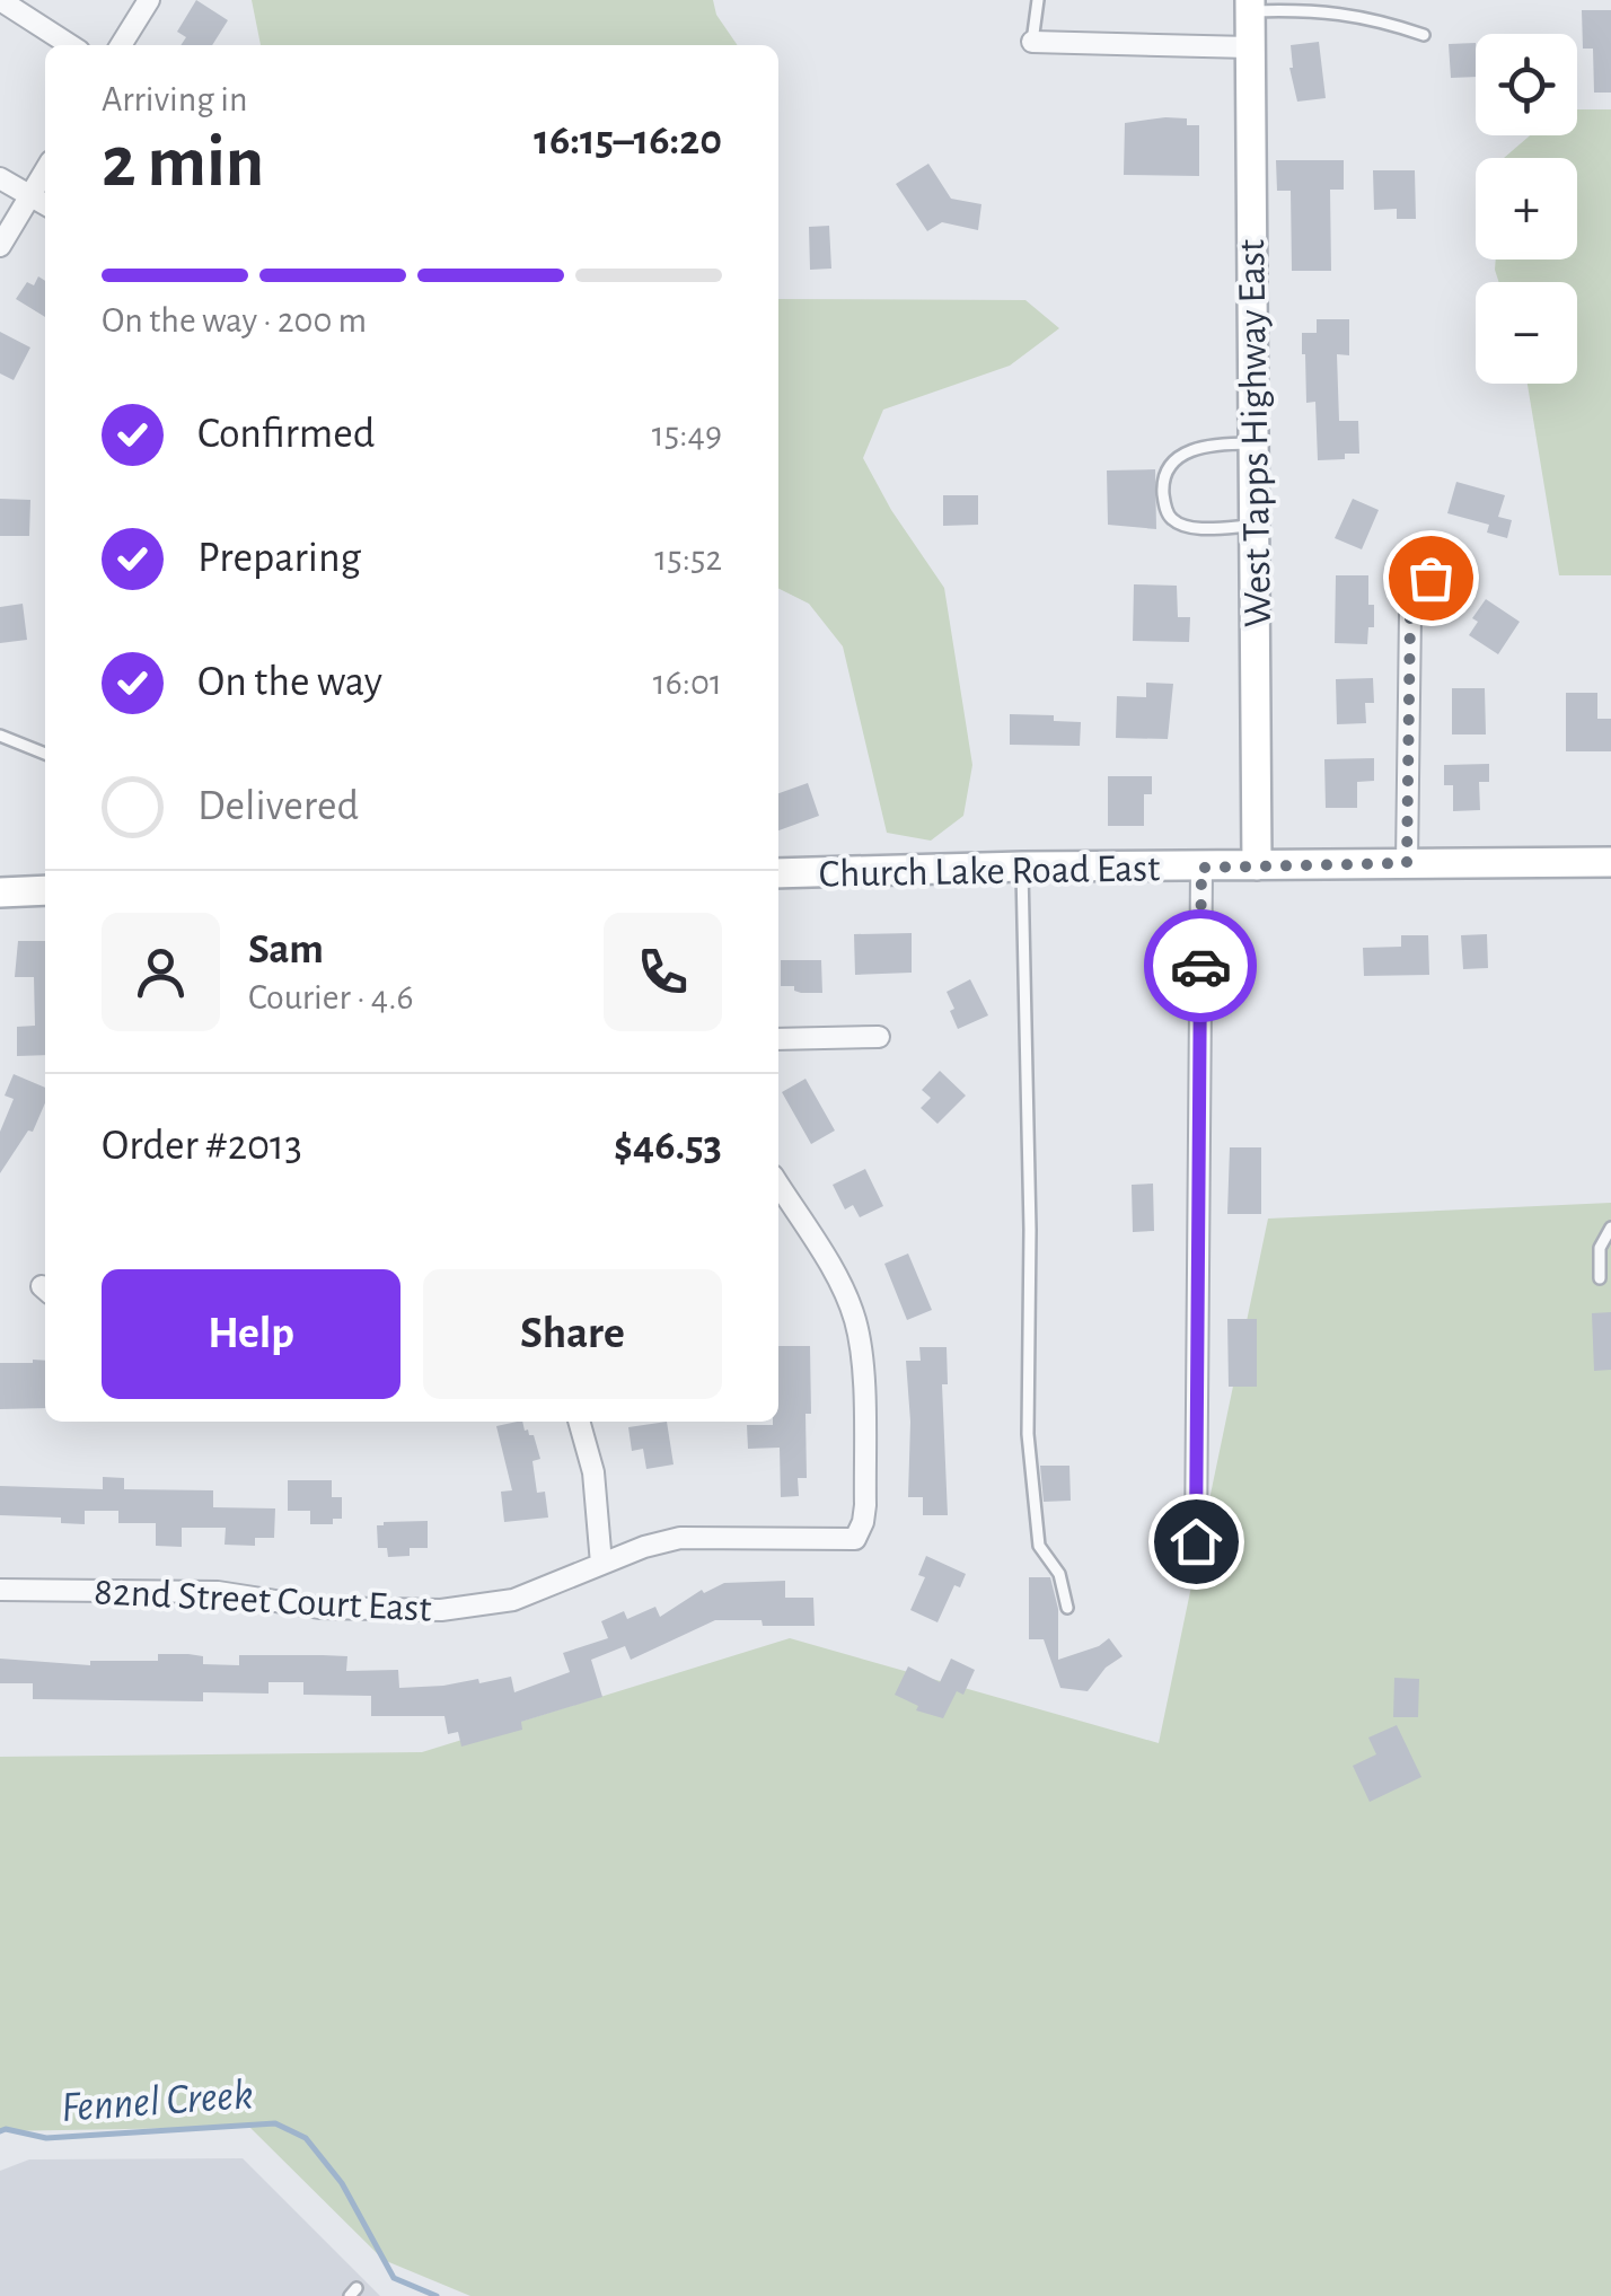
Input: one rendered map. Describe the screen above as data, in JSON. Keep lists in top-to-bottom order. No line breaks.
{"streets":{"street":["West Tapps Highway East","Church Lake Road East","82nd Street Court East"]},"crossings":[["West Tapps Highway East","Church Lake Road East"]],"water":["Fennel Creek"],"page":{"map_buttons":["+","−"],"heading":["2 min","Arriving in","16:15–16:20"],"panel":["Sam","Courier · 4.6","Order #2013","$46.53"],"bar":"On the way · 200 m","list":[["Confirmed","15:49"],["Preparing","15:52"],["On the way","16:01"],"Delivered"],"buttons":["Help","Share"]}}
